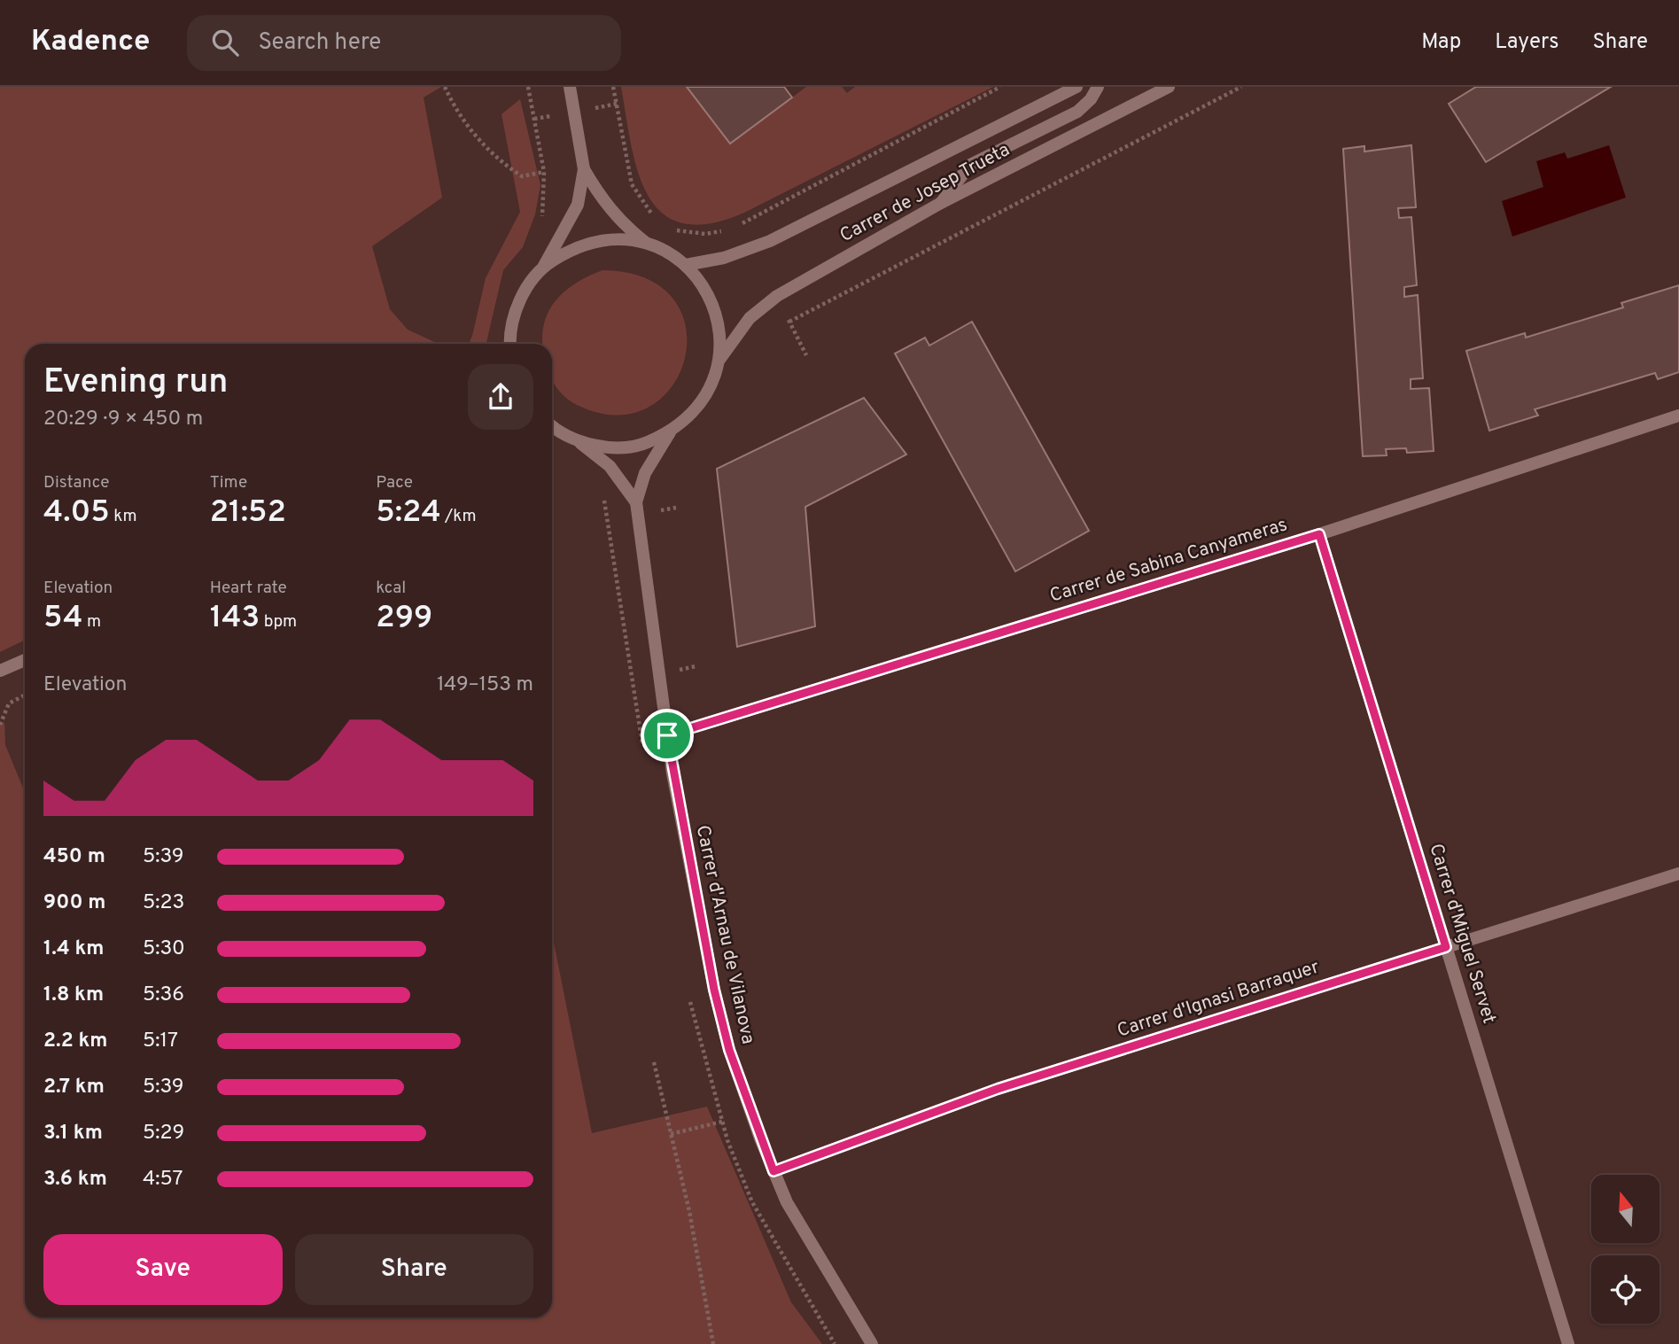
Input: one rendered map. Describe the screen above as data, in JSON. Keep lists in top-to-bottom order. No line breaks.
{"streets":{"street":["Carrer de Josep Trueta","Carrer de Sabina Canyameras","Carrer d'Miguel Servet","Carrer d'Arnau de Vilanova","Carrer d'Ignasi Barraquer"]},"crossings":[["Carrer de Sabina Canyameras","Carrer d'Miguel Servet"],["Carrer de Sabina Canyameras","Carrer d'Arnau de Vilanova"],["Carrer d'Miguel Servet","Carrer d'Ignasi Barraquer"],["Carrer d'Arnau de Vilanova","Carrer d'Ignasi Barraquer"]],"north":"top","page":{"header":"Kadence","search":"Search here","nav":["Map","Layers","Share"],"heading":["Evening run","20:29 · 9 × 450 m"],"stats":[["Distance","4.05 km"],["Time","21:52"],["Pace","5:24 /km"],["Elevation","54 m"],["Heart rate","143 bpm"],["kcal","299"]],"chart":["Elevation","149–153 m"],"list":[{"name":"450 m","note":"5:39"},{"name":"900 m","note":"5:23"},{"name":"1.4 km","note":"5:30"},{"name":"1.8 km","note":"5:36"},{"name":"2.2 km","note":"5:17"},{"name":"2.7 km","note":"5:39"},{"name":"3.1 km","note":"5:29"},{"name":"3.6 km","note":"4:57"}],"buttons":["Save","Share"]}}
